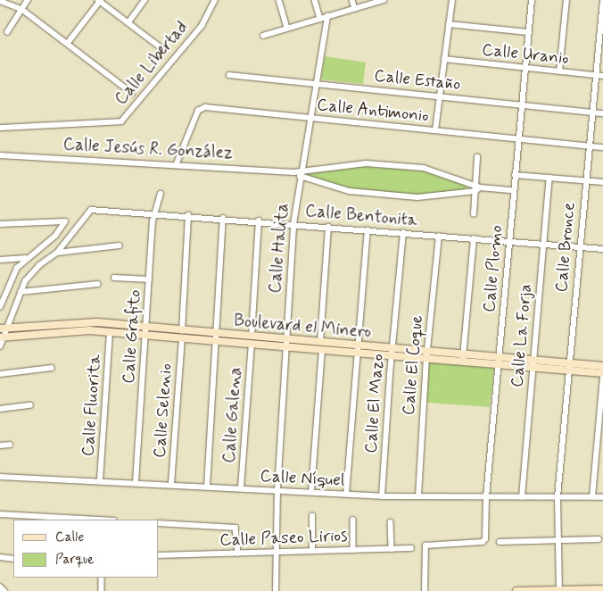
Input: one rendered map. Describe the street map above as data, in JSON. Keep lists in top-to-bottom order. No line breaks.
{"streets":{"street":["Calle Uranio","Calle Libertad","Calle Estaño","Calle Antimonio","Calle Jesús R. González","Calle Bentonita","Calle Bronce","Calle Halita","Calle Plomo","Boulevard el Minero","Calle La Forja","Calle Grafito","Calle El Coque","Calle El Mazo","Calle Fluorita","Calle Selenio","Calle Galena","Calle Níquel","Calle Paseo Lirios"]},"crossings":[["Calle Uranio","Calle Bronce"],["Calle Uranio","Calle Plomo"],["Calle Estaño","Calle Bronce"],["Calle Estaño","Calle Halita"],["Calle Estaño","Calle Plomo"],["Calle Antimonio","Calle Jesús R. González"],["Calle Antimonio","Calle Bronce"],["Calle Antimonio","Calle Halita"],["Calle Antimonio","Calle Plomo"],["Calle Jesús R. González","Calle Halita"],["Calle Jesús R. González","Calle Plomo"],["Calle Bentonita","Calle Bronce"],["Calle Bentonita","Calle Halita"],["Calle Bentonita","Calle Plomo"],["Calle Bentonita","Calle La Forja"],["Calle Bentonita","Calle Grafito"],["Calle Bentonita","Calle El Coque"],["Calle Bentonita","Calle El Mazo"],["Calle Bentonita","Calle Selenio"],["Calle Bentonita","Calle Galena"],["Calle Bronce","Boulevard el Minero"],["Calle Bronce","Calle Níquel"],["Calle Halita","Boulevard el Minero"],["Calle Halita","Calle Níquel"],["Calle Halita","Calle Paseo Lirios"],["Calle Plomo","Boulevard el Minero"],["Calle Plomo","Calle Níquel"],["Boulevard el Minero","Calle La Forja"],["Boulevard el Minero","Calle Grafito"],["Boulevard el Minero","Calle El Coque"],["Boulevard el Minero","Calle El Mazo"],["Boulevard el Minero","Calle Fluorita"],["Boulevard el Minero","Calle Selenio"],["Boulevard el Minero","Calle Galena"],["Calle La Forja","Calle Níquel"],["Calle Grafito","Calle Níquel"],["Calle El Coque","Calle Níquel"],["Calle El Mazo","Calle Níquel"],["Calle Fluorita","Calle Níquel"],["Calle Selenio","Calle Níquel"],["Calle Galena","Calle Níquel"]],"legend":["Calle","Parque"]}
